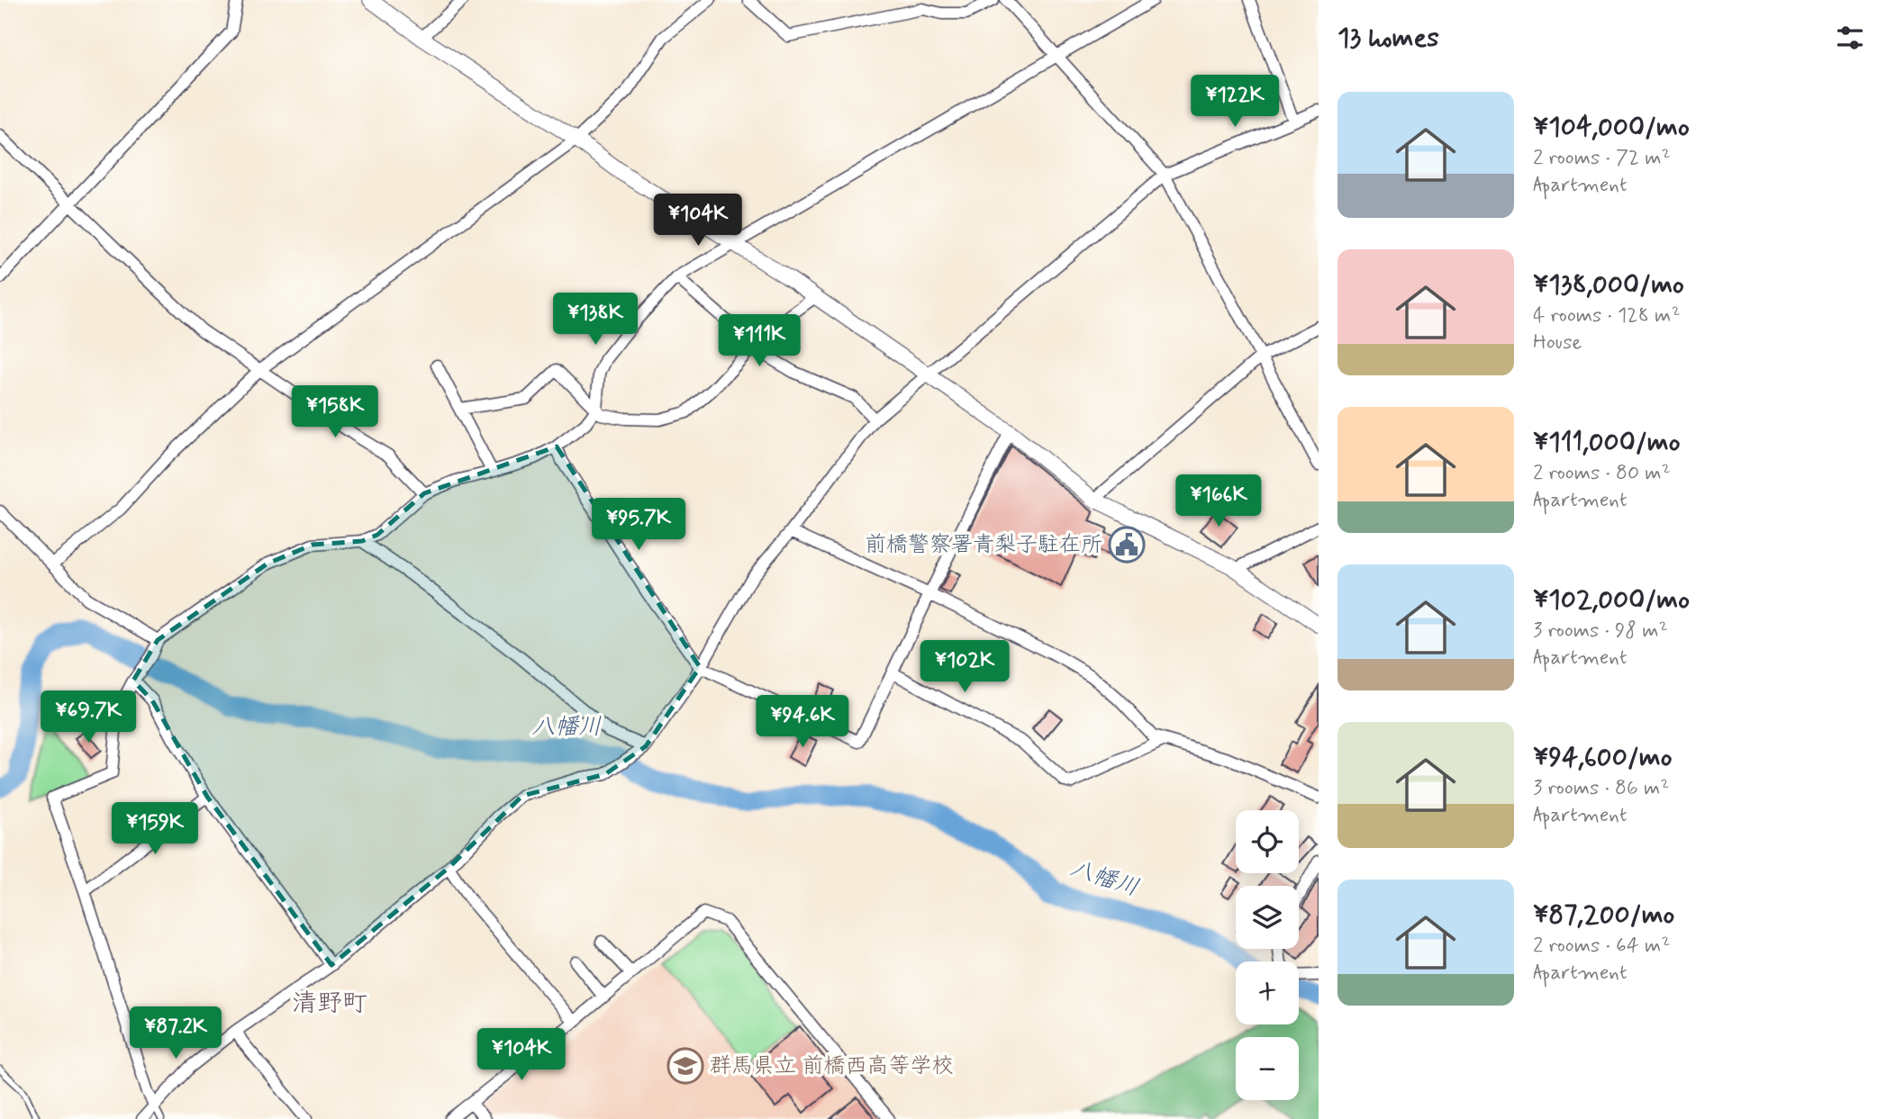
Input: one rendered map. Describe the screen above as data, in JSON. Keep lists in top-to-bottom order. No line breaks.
{"districts":["清野町"],"water":["八幡川"],"places":{"public building":["前橋警察署青梨子駐在所"],"school or university":["群馬県立 前橋西高等学校"]},"page":{"heading":"13 homes","price":["¥122K","¥104K","¥138K","¥111K","¥158K","¥166K","¥95.7K","¥102K","¥69.7K","¥94.6K","¥159K","¥87.2K","¥104K"],"list":[{"name":"¥104,000/mo","note":"2 rooms · 72 m² · Apartment"},{"name":"¥138,000/mo","note":"4 rooms · 128 m² · House"},{"name":"¥111,000/mo","note":"2 rooms · 80 m² · Apartment"},{"name":"¥102,000/mo","note":"3 rooms · 98 m² · Apartment"},{"name":"¥94,600/mo","note":"3 rooms · 86 m² · Apartment"},{"name":"¥87,200/mo","note":"2 rooms · 64 m² · Apartment"}],"map_buttons":["+","−"]}}
